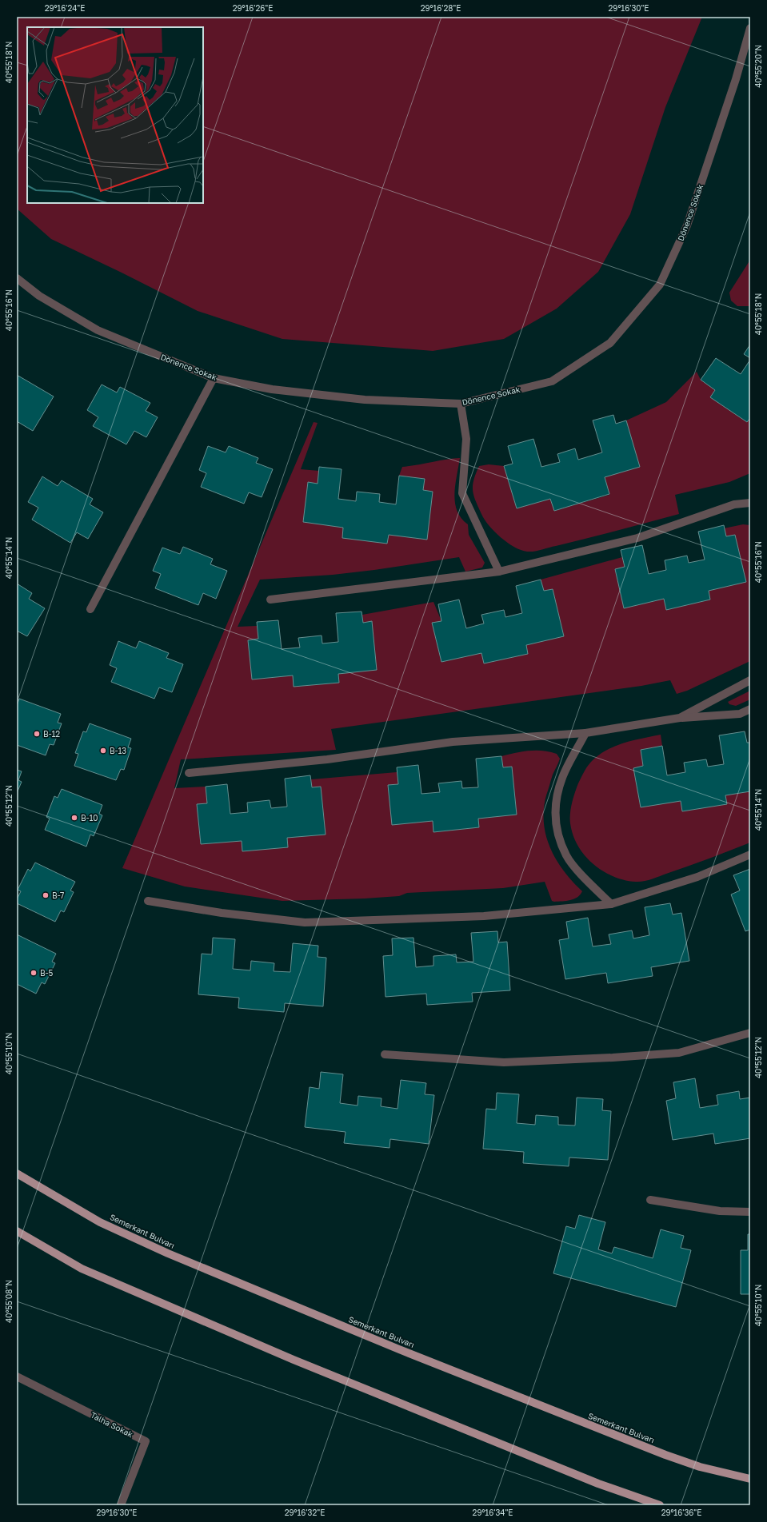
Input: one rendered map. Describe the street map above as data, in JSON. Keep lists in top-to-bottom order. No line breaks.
{"streets":{"main road":["Semerkant Bulvarı"],"street":["Dönence Sokak","Talha Sokak"]},"places":["B-12","B-13","B-10","B-7","B-5"],"coordinates":["29°16'24\"E","29°16'26\"E","29°16'28\"E","29°16'30\"E","40°55'18\"N","40°55'20\"N","40°55'16\"N","40°55'14\"N","40°55'12\"N","40°55'10\"N","40°55'08\"N","29°16'32\"E","29°16'34\"E","29°16'36\"E"]}
